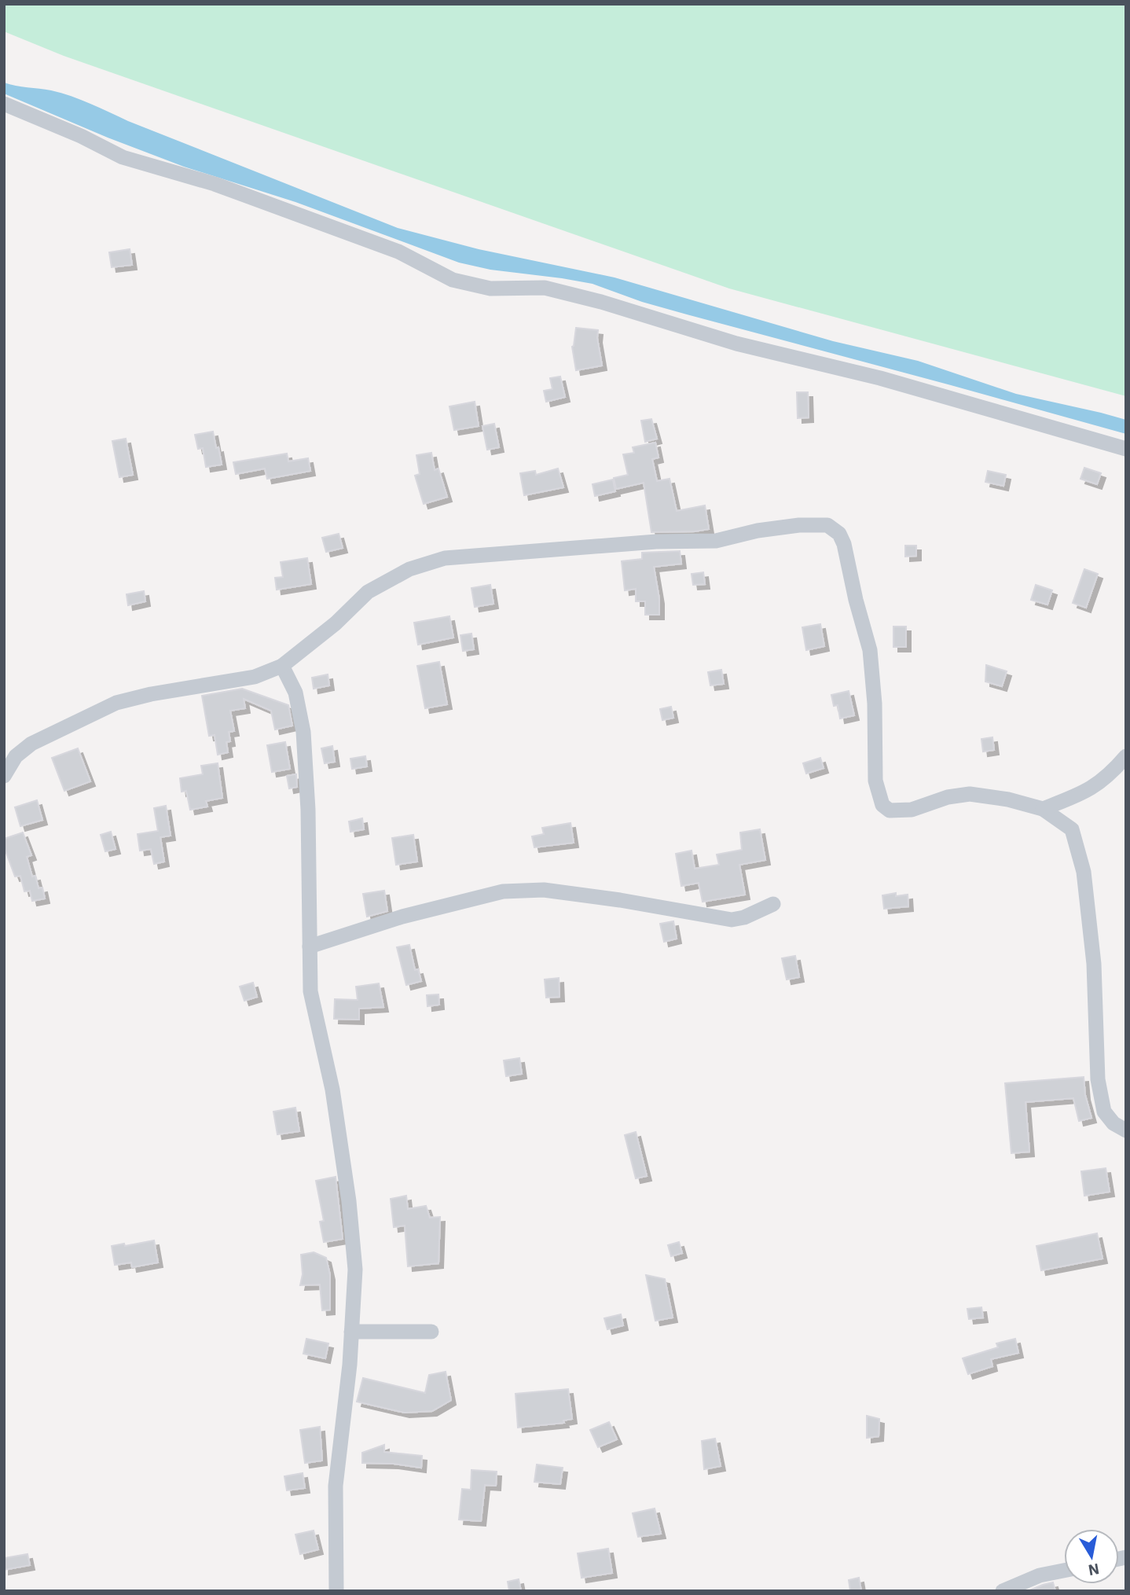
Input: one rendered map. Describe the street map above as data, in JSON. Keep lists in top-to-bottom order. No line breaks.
{"north":"bottom"}
